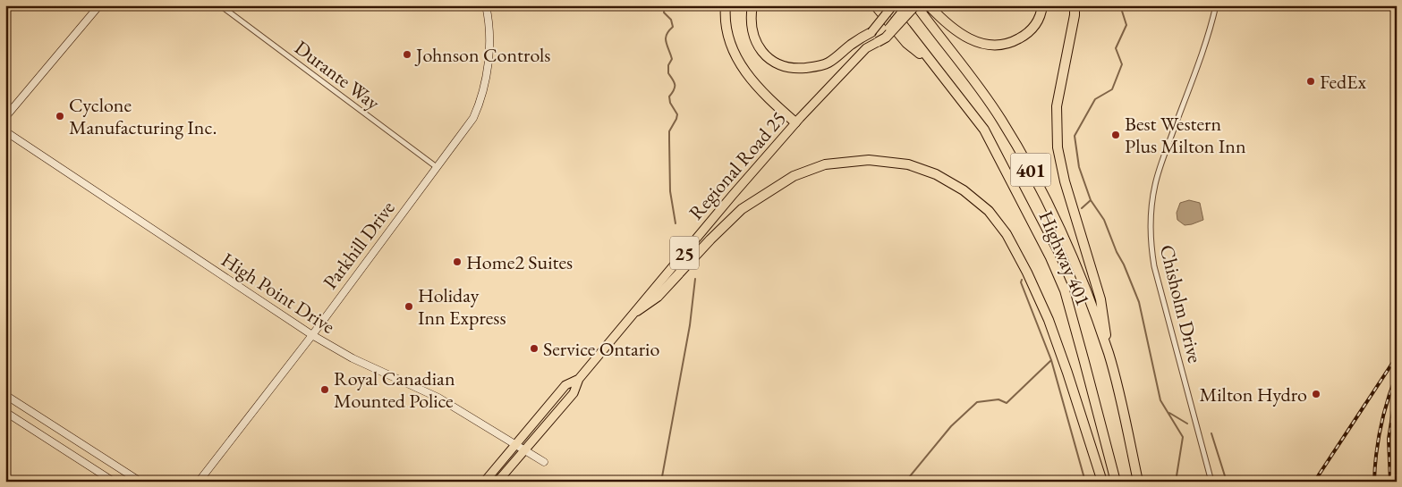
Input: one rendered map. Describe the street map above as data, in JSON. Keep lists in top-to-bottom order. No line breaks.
{"streets":{"highway":["401","Highway 401"],"main road":["Regional Road 25","25"],"street":["Durante Way","Parkhill Drive","High Point Drive","Chisholm Drive"]},"crossings":[["Durante Way","Parkhill Drive"],["Regional Road 25","25"],["Regional Road 25","High Point Drive"],["Parkhill Drive","High Point Drive"]],"places":["Johnson Controls","FedEx","Cyclone Manufacturing Inc.","Best Western Plus Milton Inn","Home2 Suites","Holiday Inn Express","Service Ontario","Royal Canadian Mounted Police","Milton Hydro"]}
